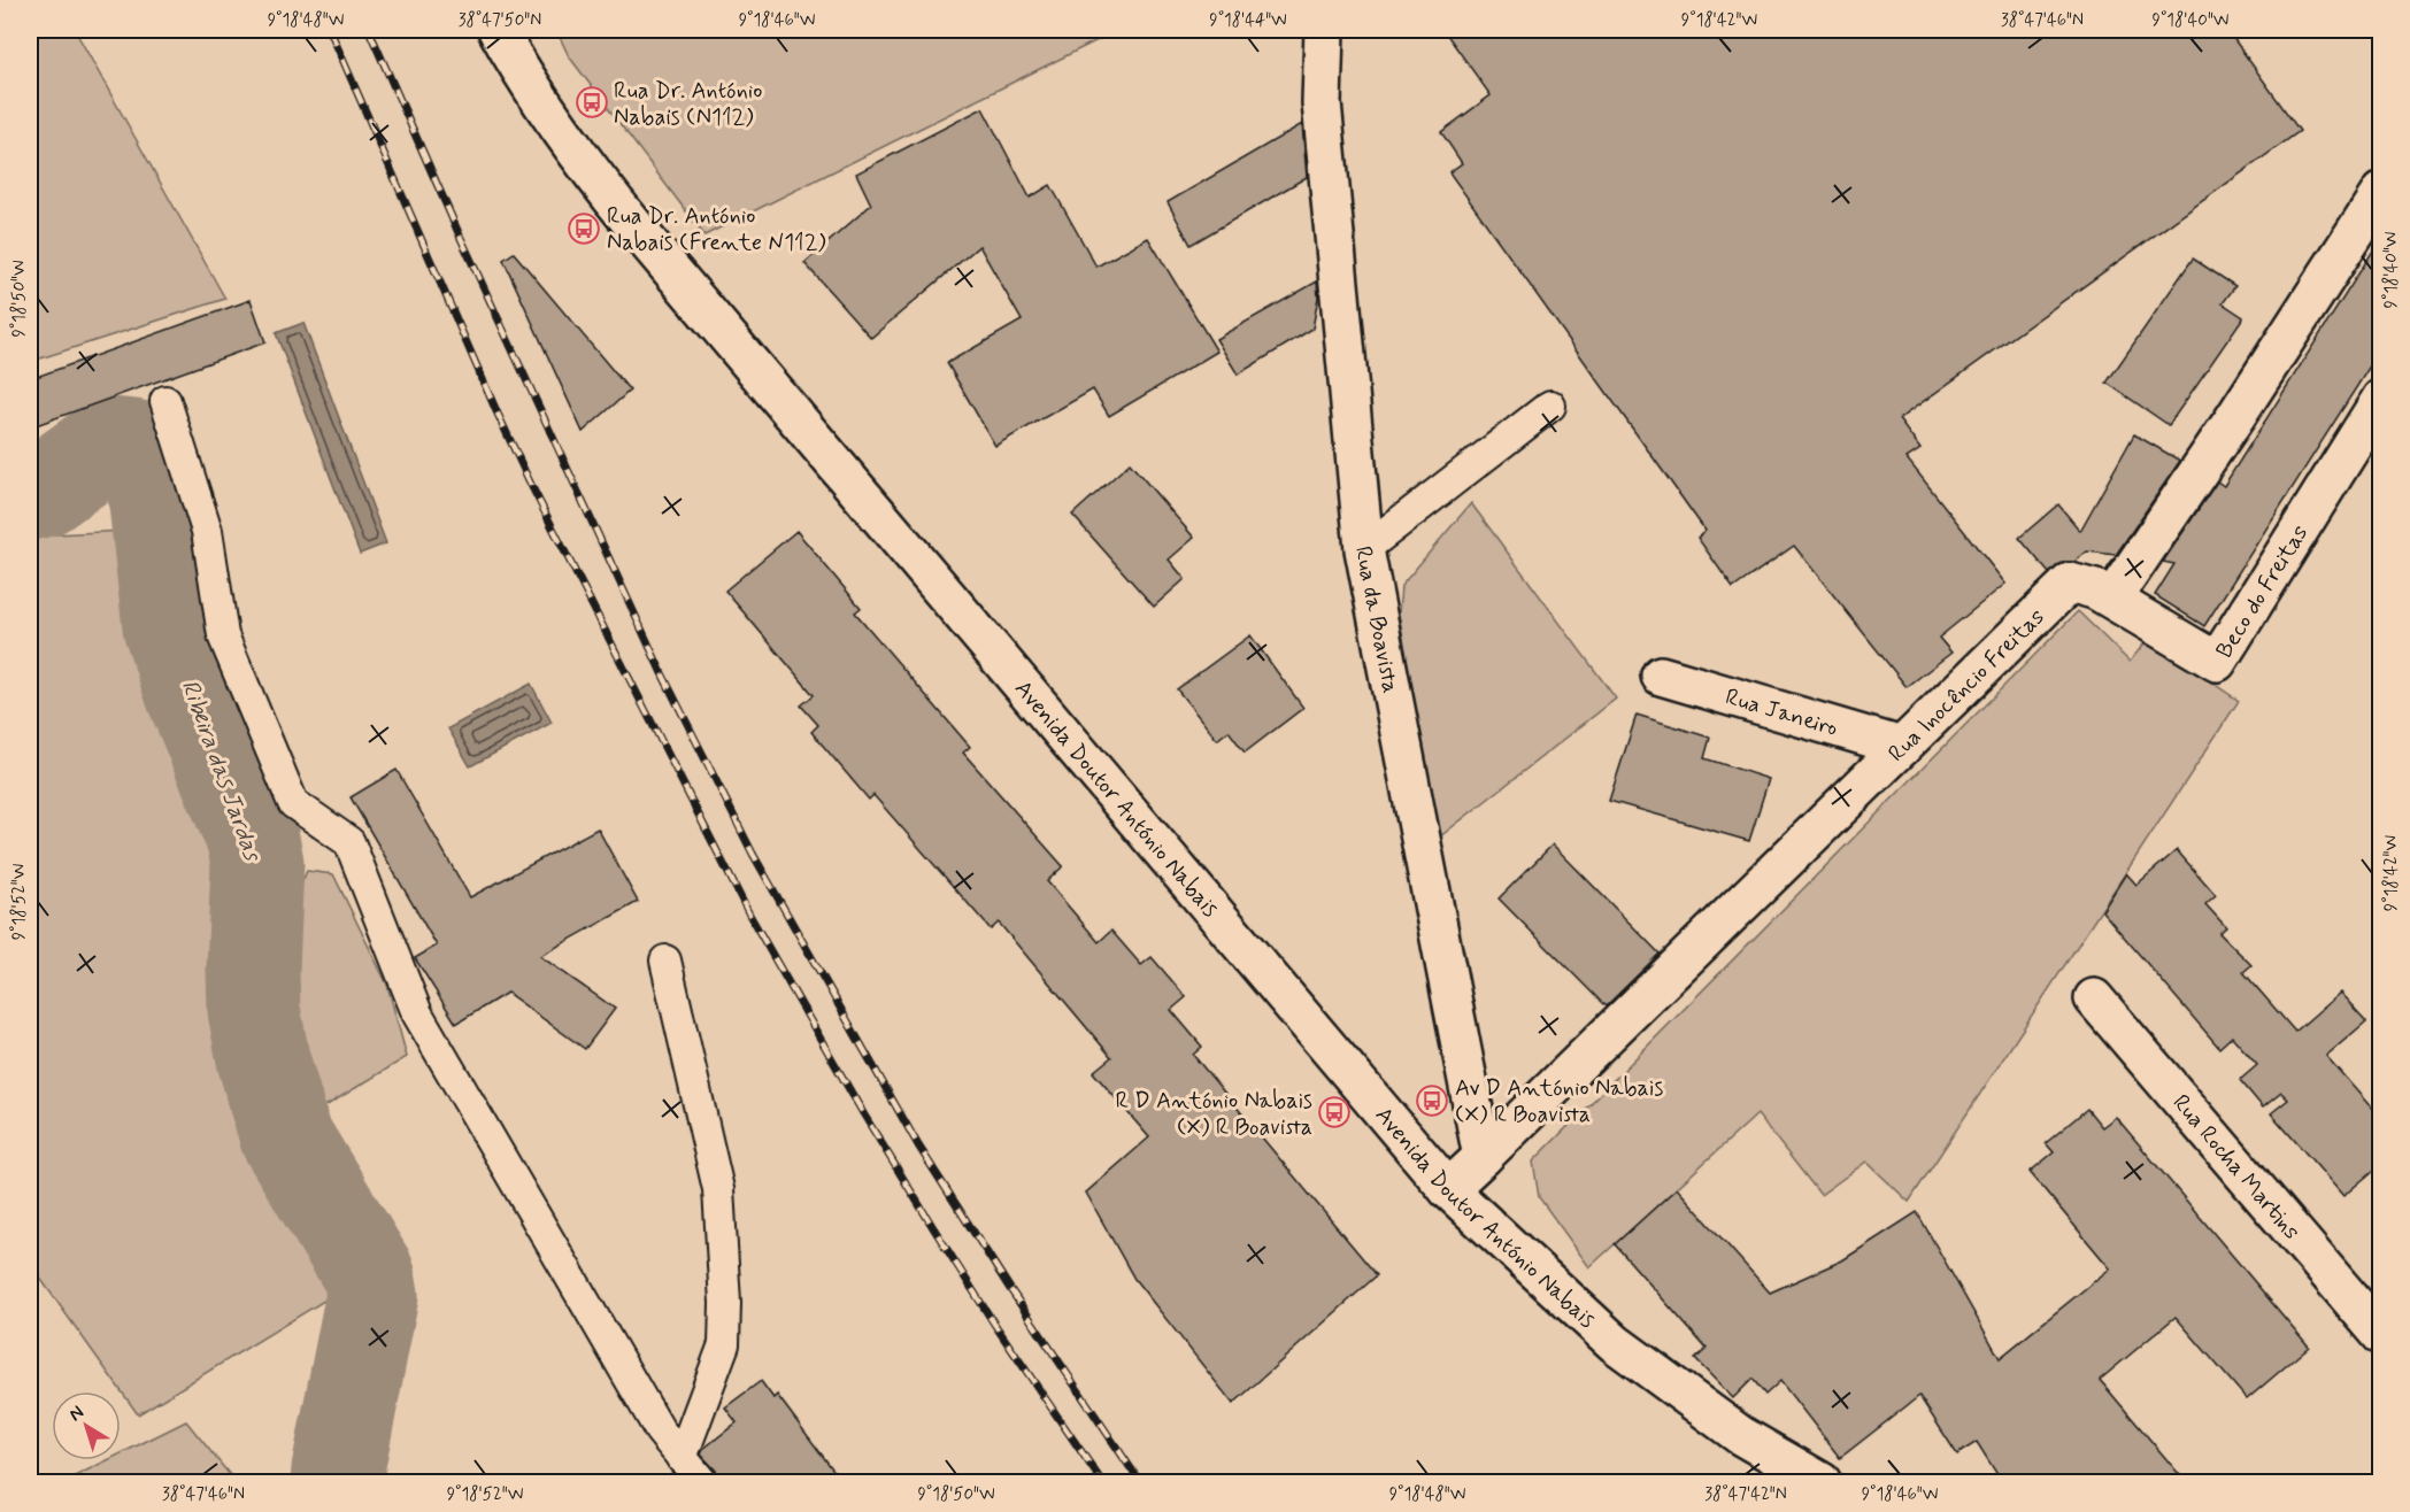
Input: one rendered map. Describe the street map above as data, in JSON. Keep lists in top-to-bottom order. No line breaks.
{"streets":{"street":["Beco do Freitas","Rua da Boavista","Rua Inocêncio Freitas","Rua Janeiro","Avenida Doutor António Nabais","Rua Rocha Martins"]},"crossings":[["Beco do Freitas","Rua Inocêncio Freitas"],["Rua da Boavista","Rua Inocêncio Freitas"],["Rua Inocêncio Freitas","Rua Janeiro"]],"water":["Ribeira das Jardas"],"places":{"bus stop":["Rua Dr. António Nabais (N112)","Rua Dr. António Nabais (Frente N112)","Av D António Nabais (X) R Boavista","R D António Nabais (X) R Boavista"]},"north":"top left","coordinates":["9°18'48\"W","38°47'50\"N","9°18'46\"W","9°18'44\"W","9°18'42\"W","38°47'46\"N","9°18'40\"W","9°18'50\"W","9°18'52\"W","38°47'42\"N"]}
